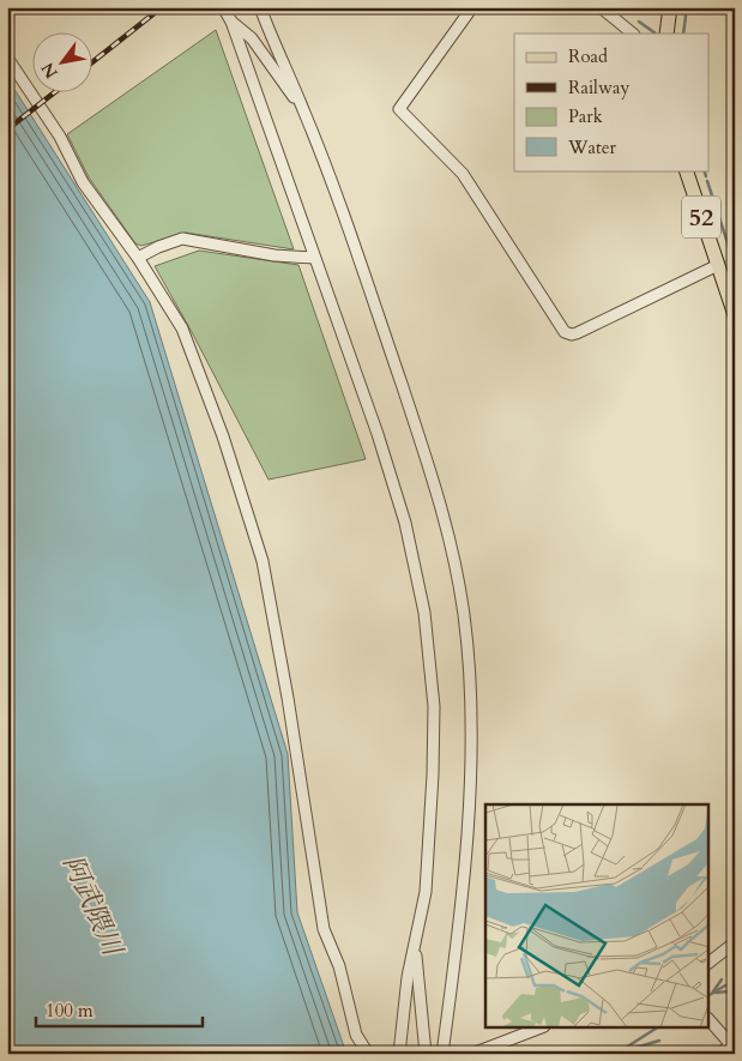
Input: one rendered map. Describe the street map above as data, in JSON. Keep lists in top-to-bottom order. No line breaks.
{"streets":{"main road":["52"]},"water":["阿武隈川"],"legend":["Road","Railway","Park","Water"],"scale_bar":"100 m","north":"bottom left"}
